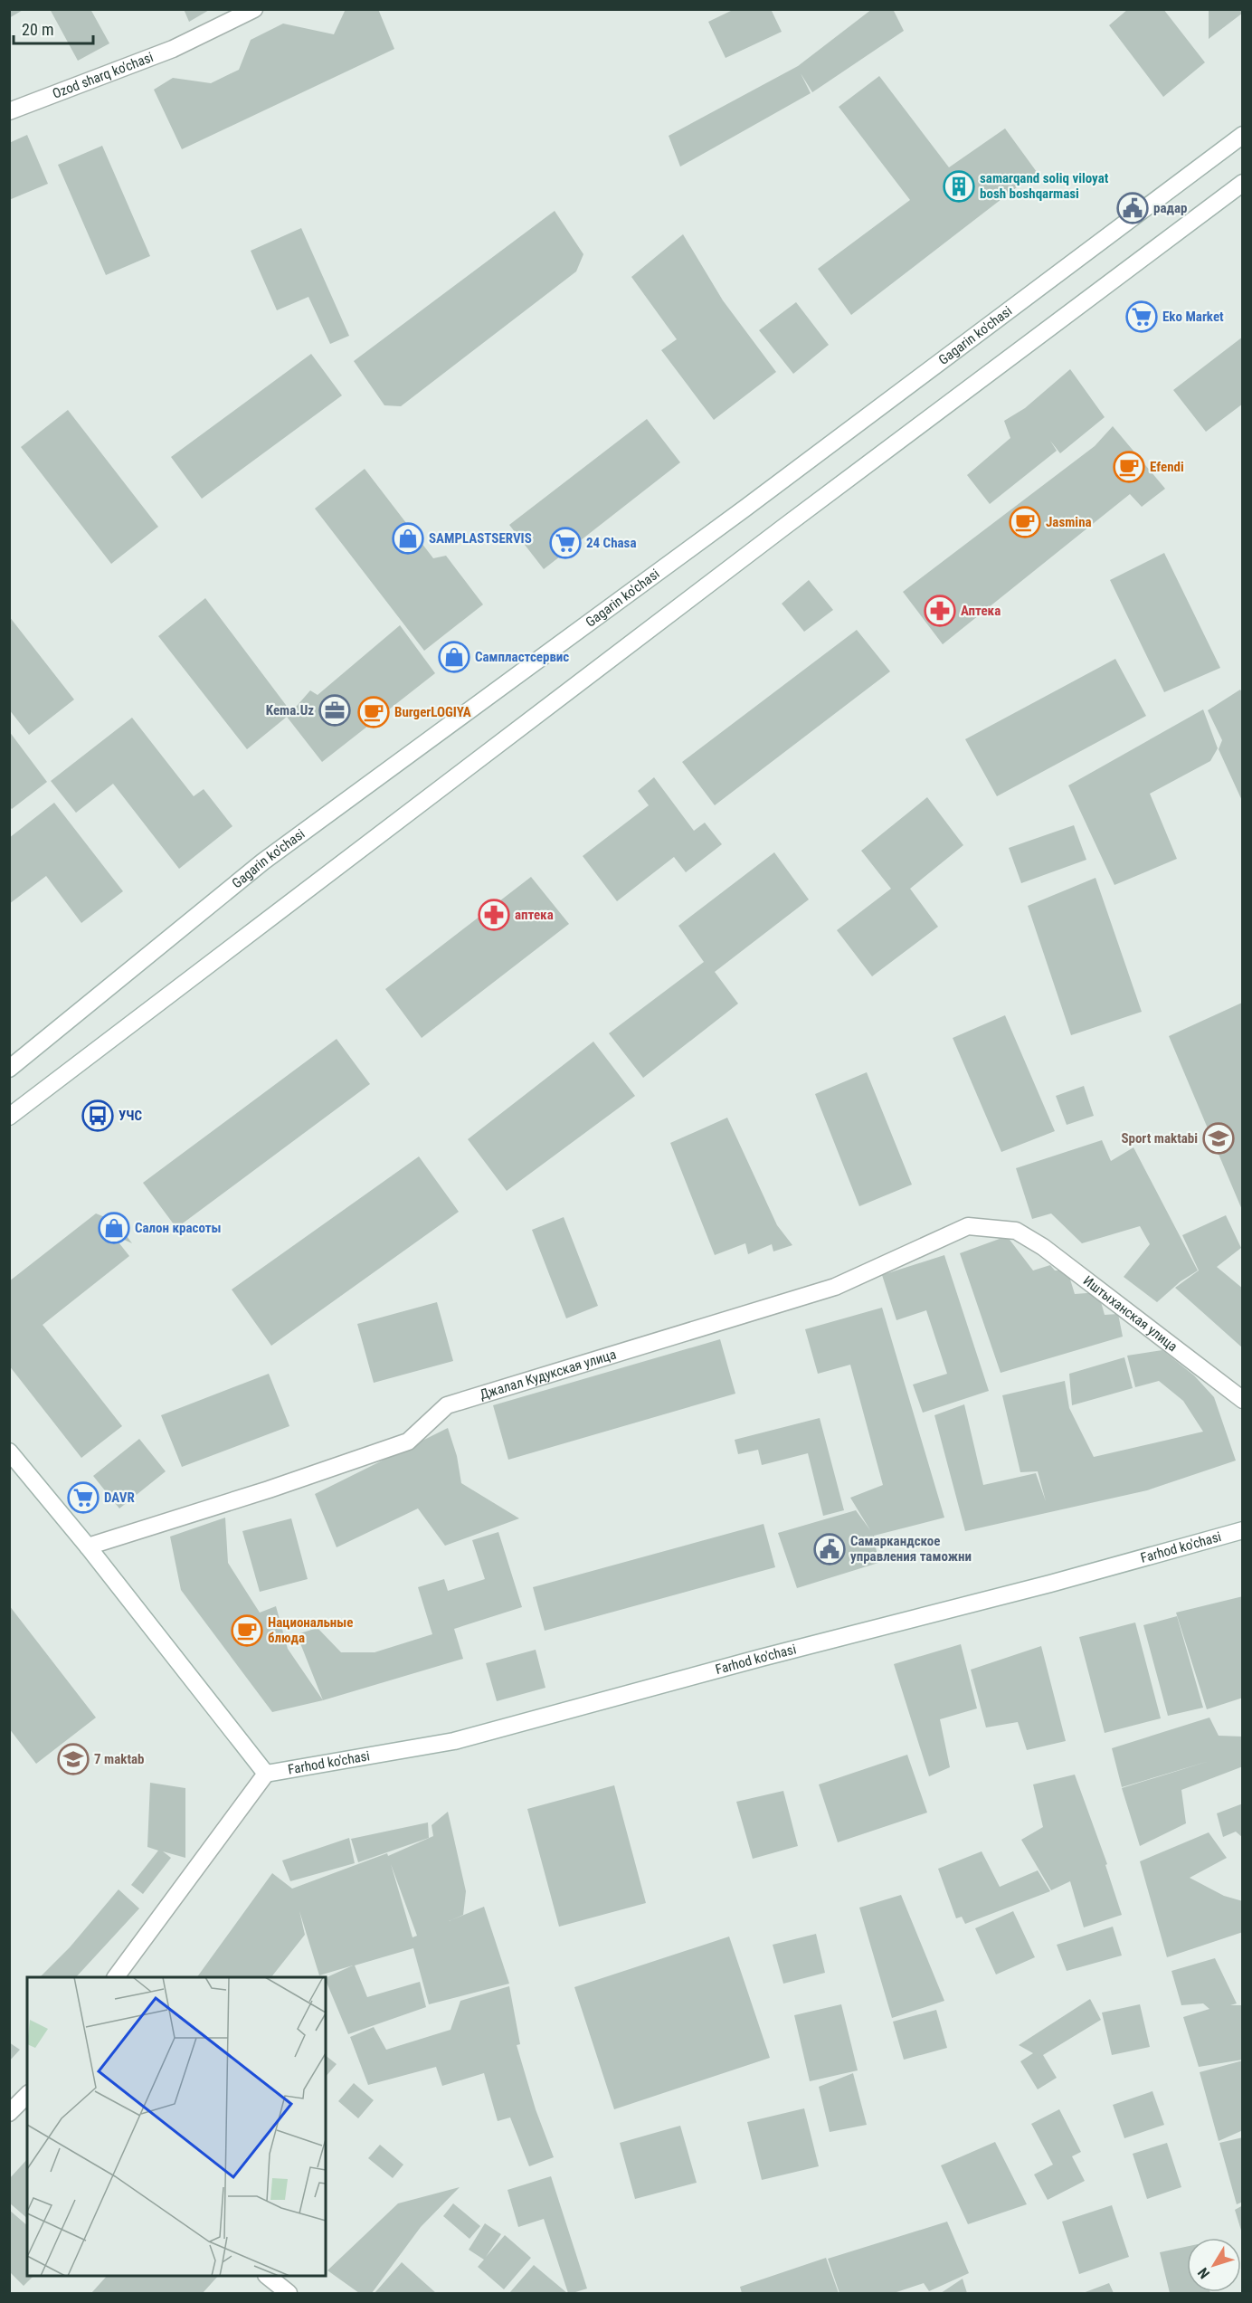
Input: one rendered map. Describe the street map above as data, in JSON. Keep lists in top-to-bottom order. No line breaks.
{"streets":{"street":["Ozod sharq ko'chasi","Gagarin ko'chasi","Иштыханская улица","Джалал Кудукская улица","Farhod ko'chasi"]},"crossings":[["Иштыханская улица","Джалал Кудукская улица"]],"places":{"building":["samarqand soliq viloyat bosh boshqarmasi"],"public building":["радар","Самаркандское управления таможни"],"supermarket":["Eko Market","24 Chasa","DAVR"],"cafe":["Efendi","Jasmina","BurgerLOGIYA","Национальные блюда"],"shop":["SAMPLASTSERVIS","Сампластсервис","Салон красоты"],"pharmacy":["Аптека","аптека"],"office":["Kema.Uz"],"bus stop":["УЧС"],"school or university":["Sport maktabi","7 maktab"]},"scale_bar":"20 m","north":"bottom left"}
